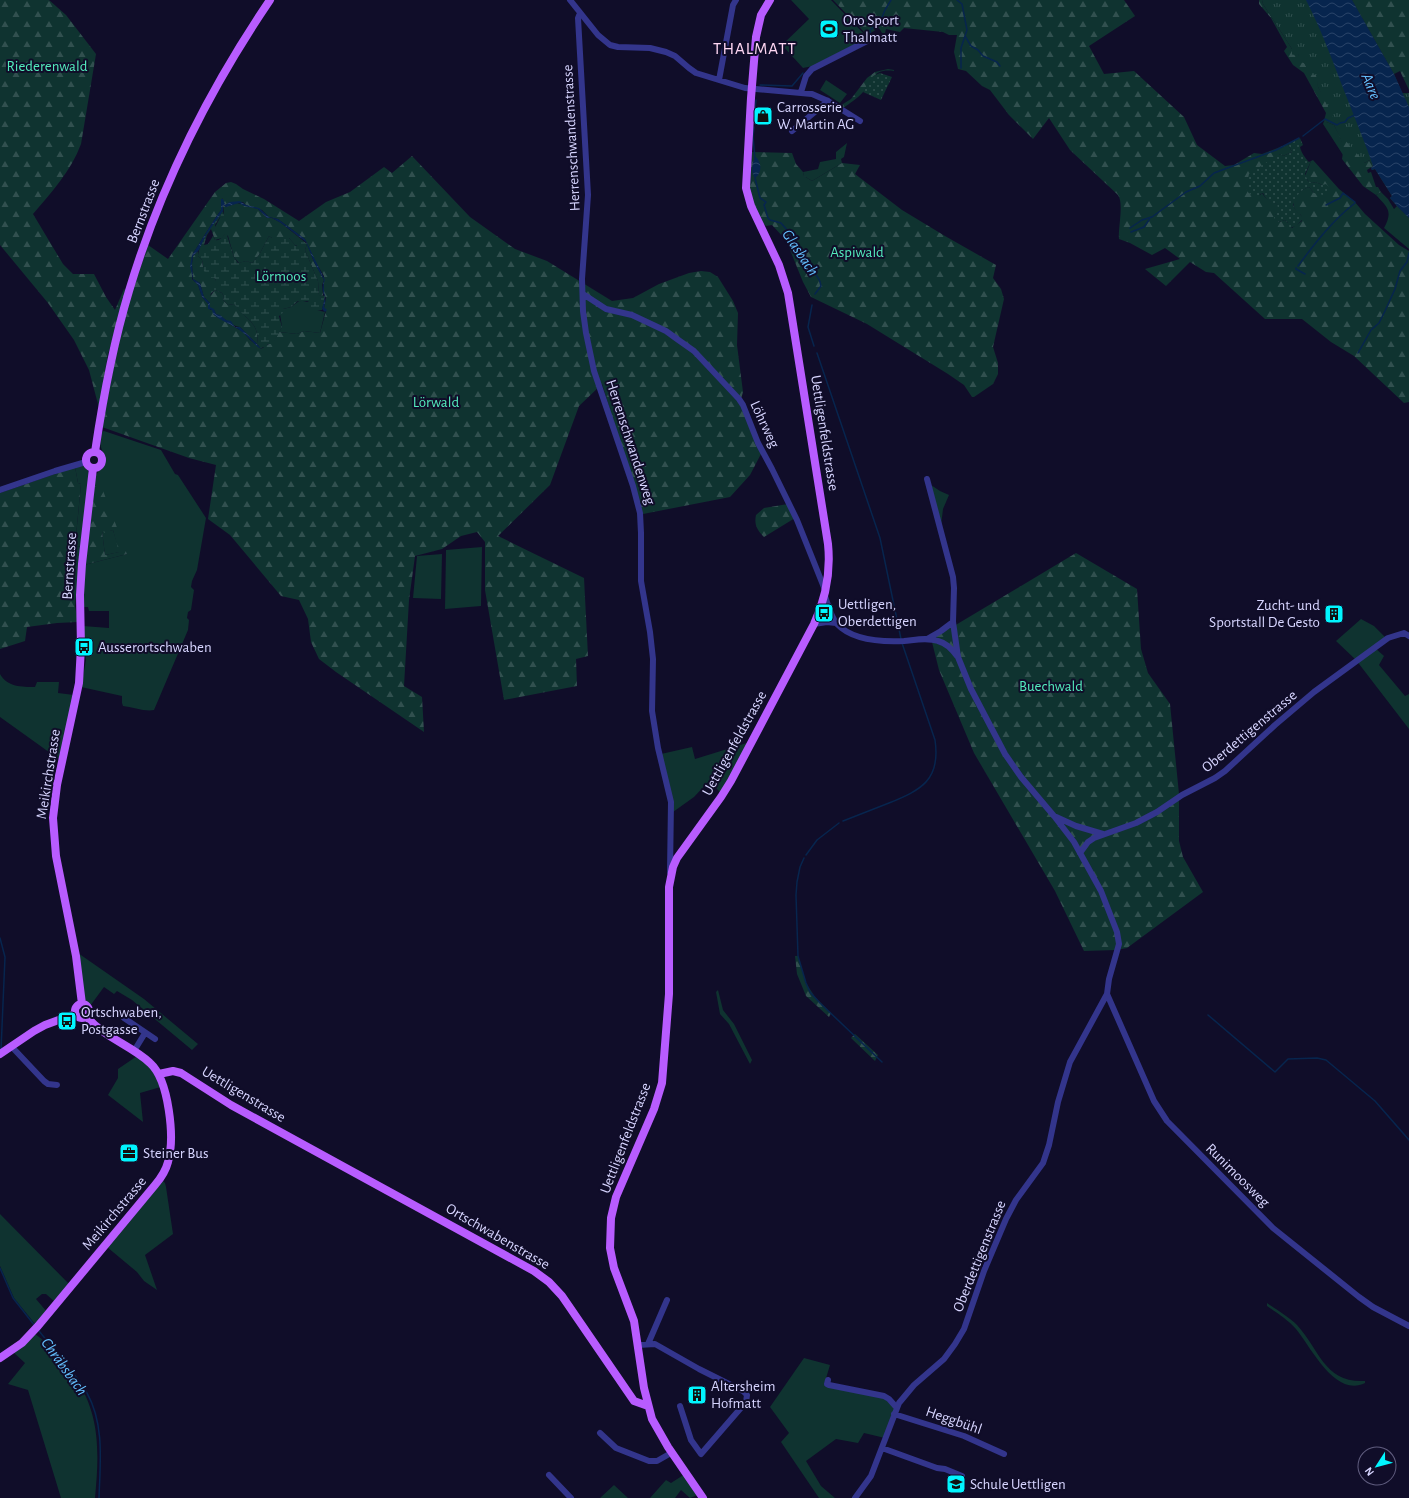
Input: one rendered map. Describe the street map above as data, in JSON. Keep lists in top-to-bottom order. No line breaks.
{"streets":{"main road":["Bernstrasse","Uettligenfeldstrasse","Meikirchstrasse","Uettligenstrasse","Ortschwabenstrasse"],"street":["Herrenschwandenstrasse","Löhrweg","Herrenschwandenweg","Oberdettigenstrasse","Runimoosweg","Heggbühl"]},"crossings":[["Herrenschwandenstrasse","Herrenschwandenweg"],["Bernstrasse","Meikirchstrasse"],["Löhrweg","Uettligenfeldstrasse"],["Löhrweg","Herrenschwandenweg"],["Uettligenfeldstrasse","Herrenschwandenweg"],["Uettligenfeldstrasse","Ortschwabenstrasse"],["Oberdettigenstrasse","Runimoosweg"],["Oberdettigenstrasse","Heggbühl"],["Meikirchstrasse","Uettligenstrasse"],["Uettligenstrasse","Ortschwabenstrasse"]],"districts":["THALMATT"],"water":["Aare","Glasbach","Chräbsbach"],"parks":["Riederenwald","Aspiwald","Lörmoos","Lörwald","Buechwald"],"places":{"sports":["Oro Sport Thalmatt"],"shop":["Carrosserie W. Martin AG"],"bus stop":["Uettligen, Oberdettigen","Ausserortschwaben","Ortschwaben, Postgasse"],"building":["Zucht- und Sportstall De Gesto","Altersheim Hofmatt"],"office":["Steiner Bus"],"school or university":["Schule Uettligen"]},"north":"bottom left"}
